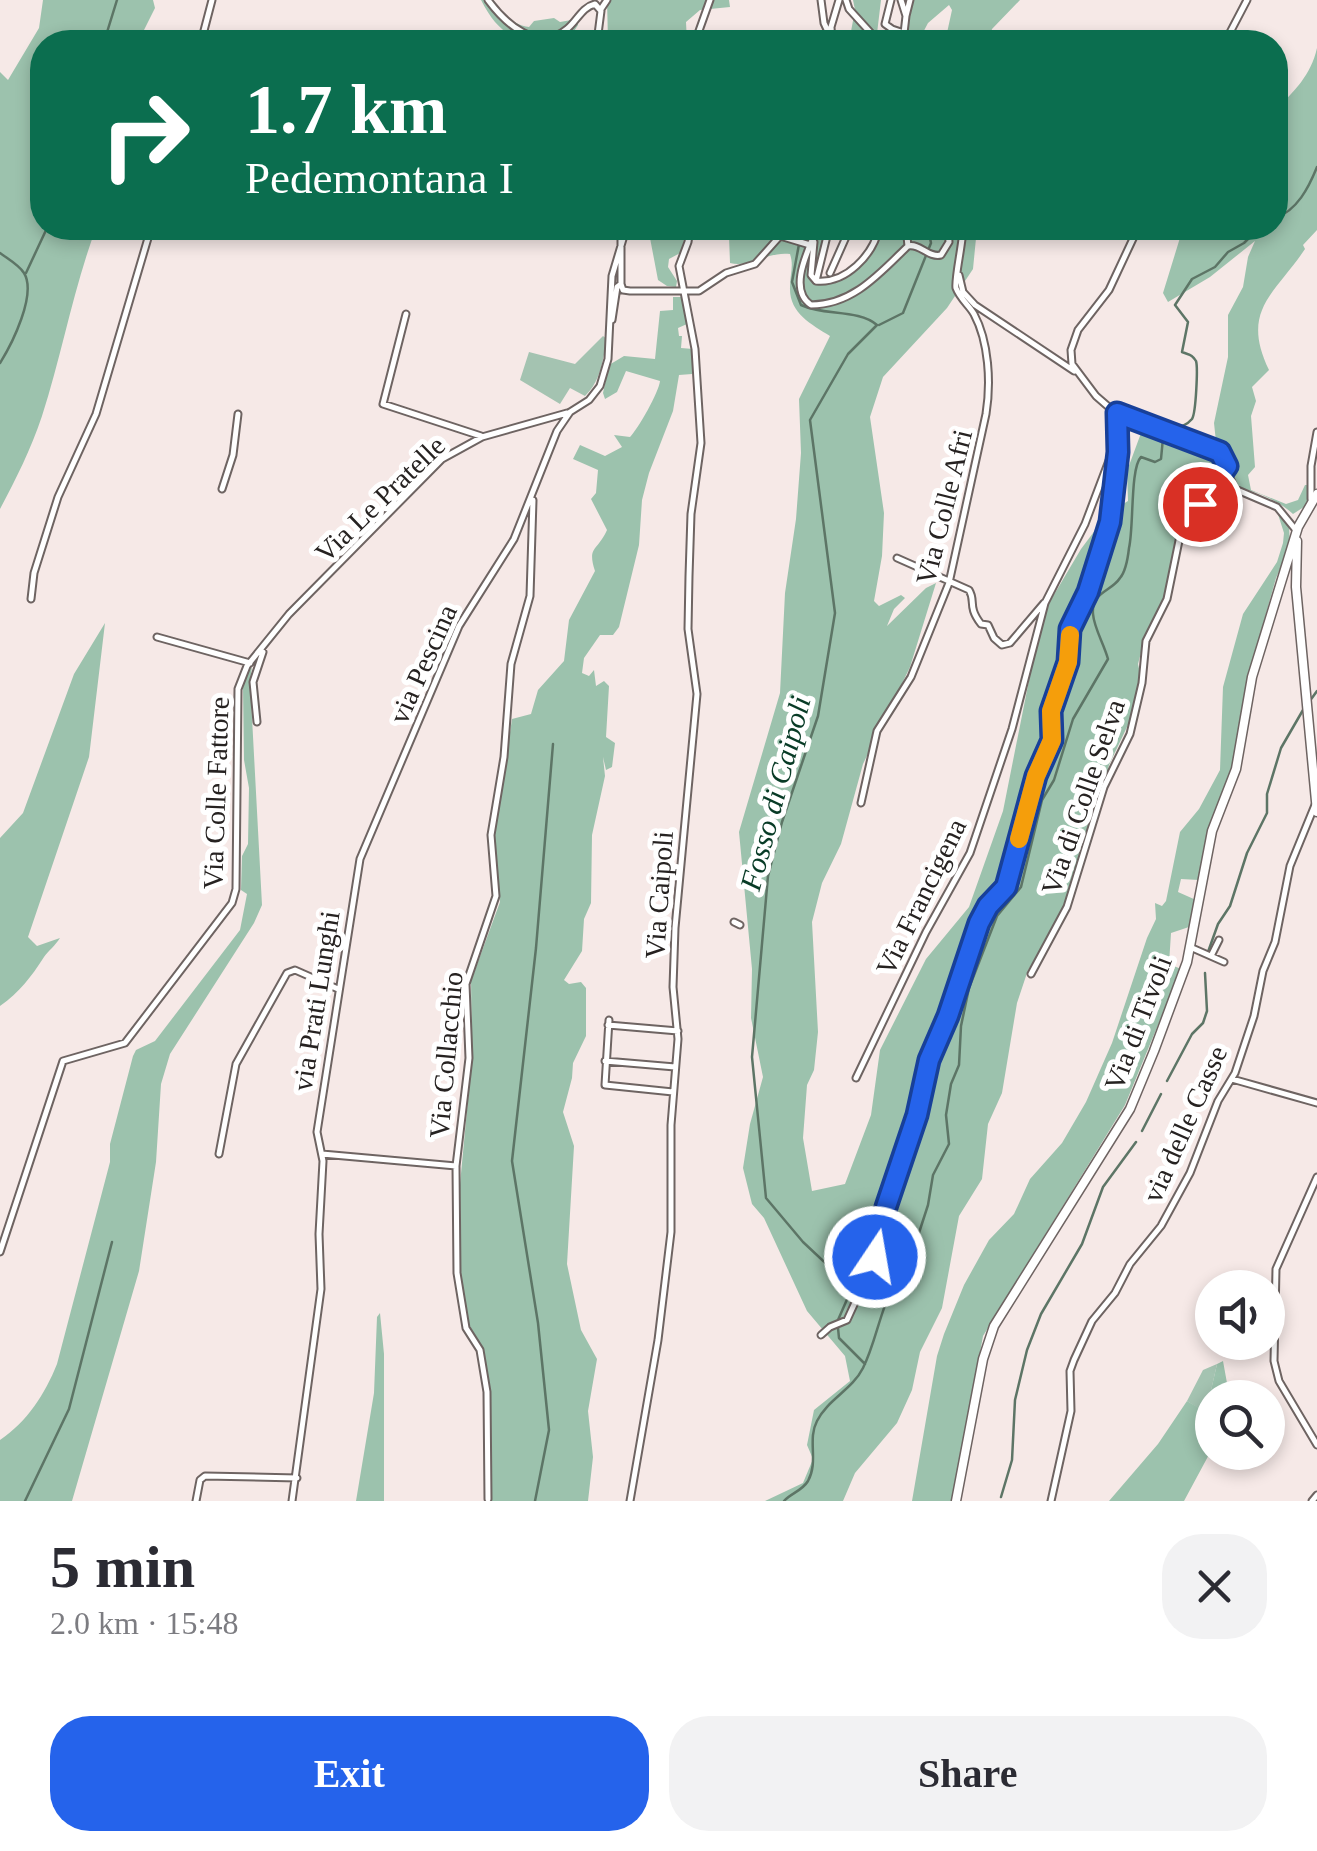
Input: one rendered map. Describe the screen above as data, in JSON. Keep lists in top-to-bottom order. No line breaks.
{"streets":{"main road":["Via di Tivoli"],"street":["Via Le Pratelle","Via Colle Afri","via Pescina","Via Colle Fattore","Via di Colle Selva","Via Caipoli","Via Francigena","via Prati Lunghi","Via Collacchio","via delle Casse"]},"crossings":[["Via Le Pratelle","Via Colle Fattore"],["via Pescina","via Prati Lunghi"],["via Pescina","Via Collacchio"]],"water":["Fosso di Caipoli"],"page":{"turn":["1.7 km","Pedemontana I"],"heading":["5 min","2.0 km · 15:48"],"buttons":["Exit","Share"]}}
